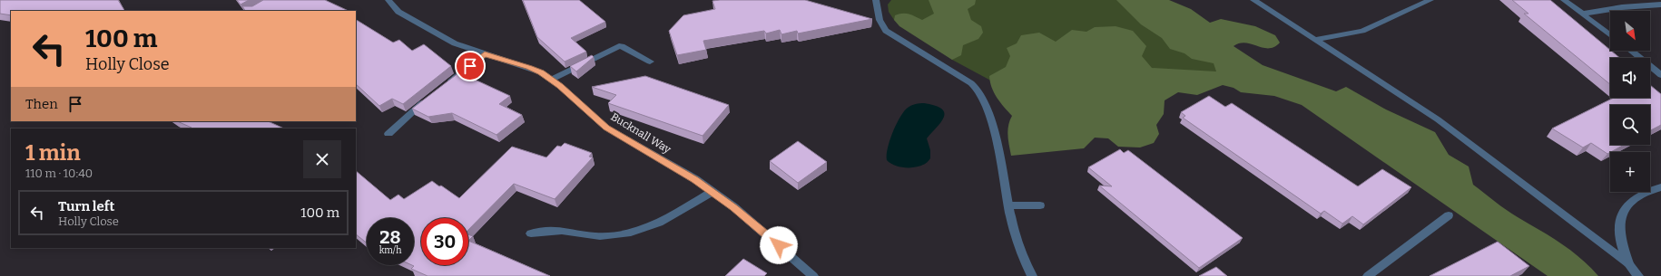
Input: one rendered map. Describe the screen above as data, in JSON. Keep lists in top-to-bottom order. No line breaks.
{"streets":{"street":["Bucknall Way"]},"north":"bottom right","page":{"map_buttons":"+","turn":["100 m","Holly Close"],"then":"Then","heading":["1 min","110 m · 10:40"],"list":[{"name":"Turn left","note":"Holly Close","value":"100 m"}],"speed":"28 km/h","limit":"30"}}
